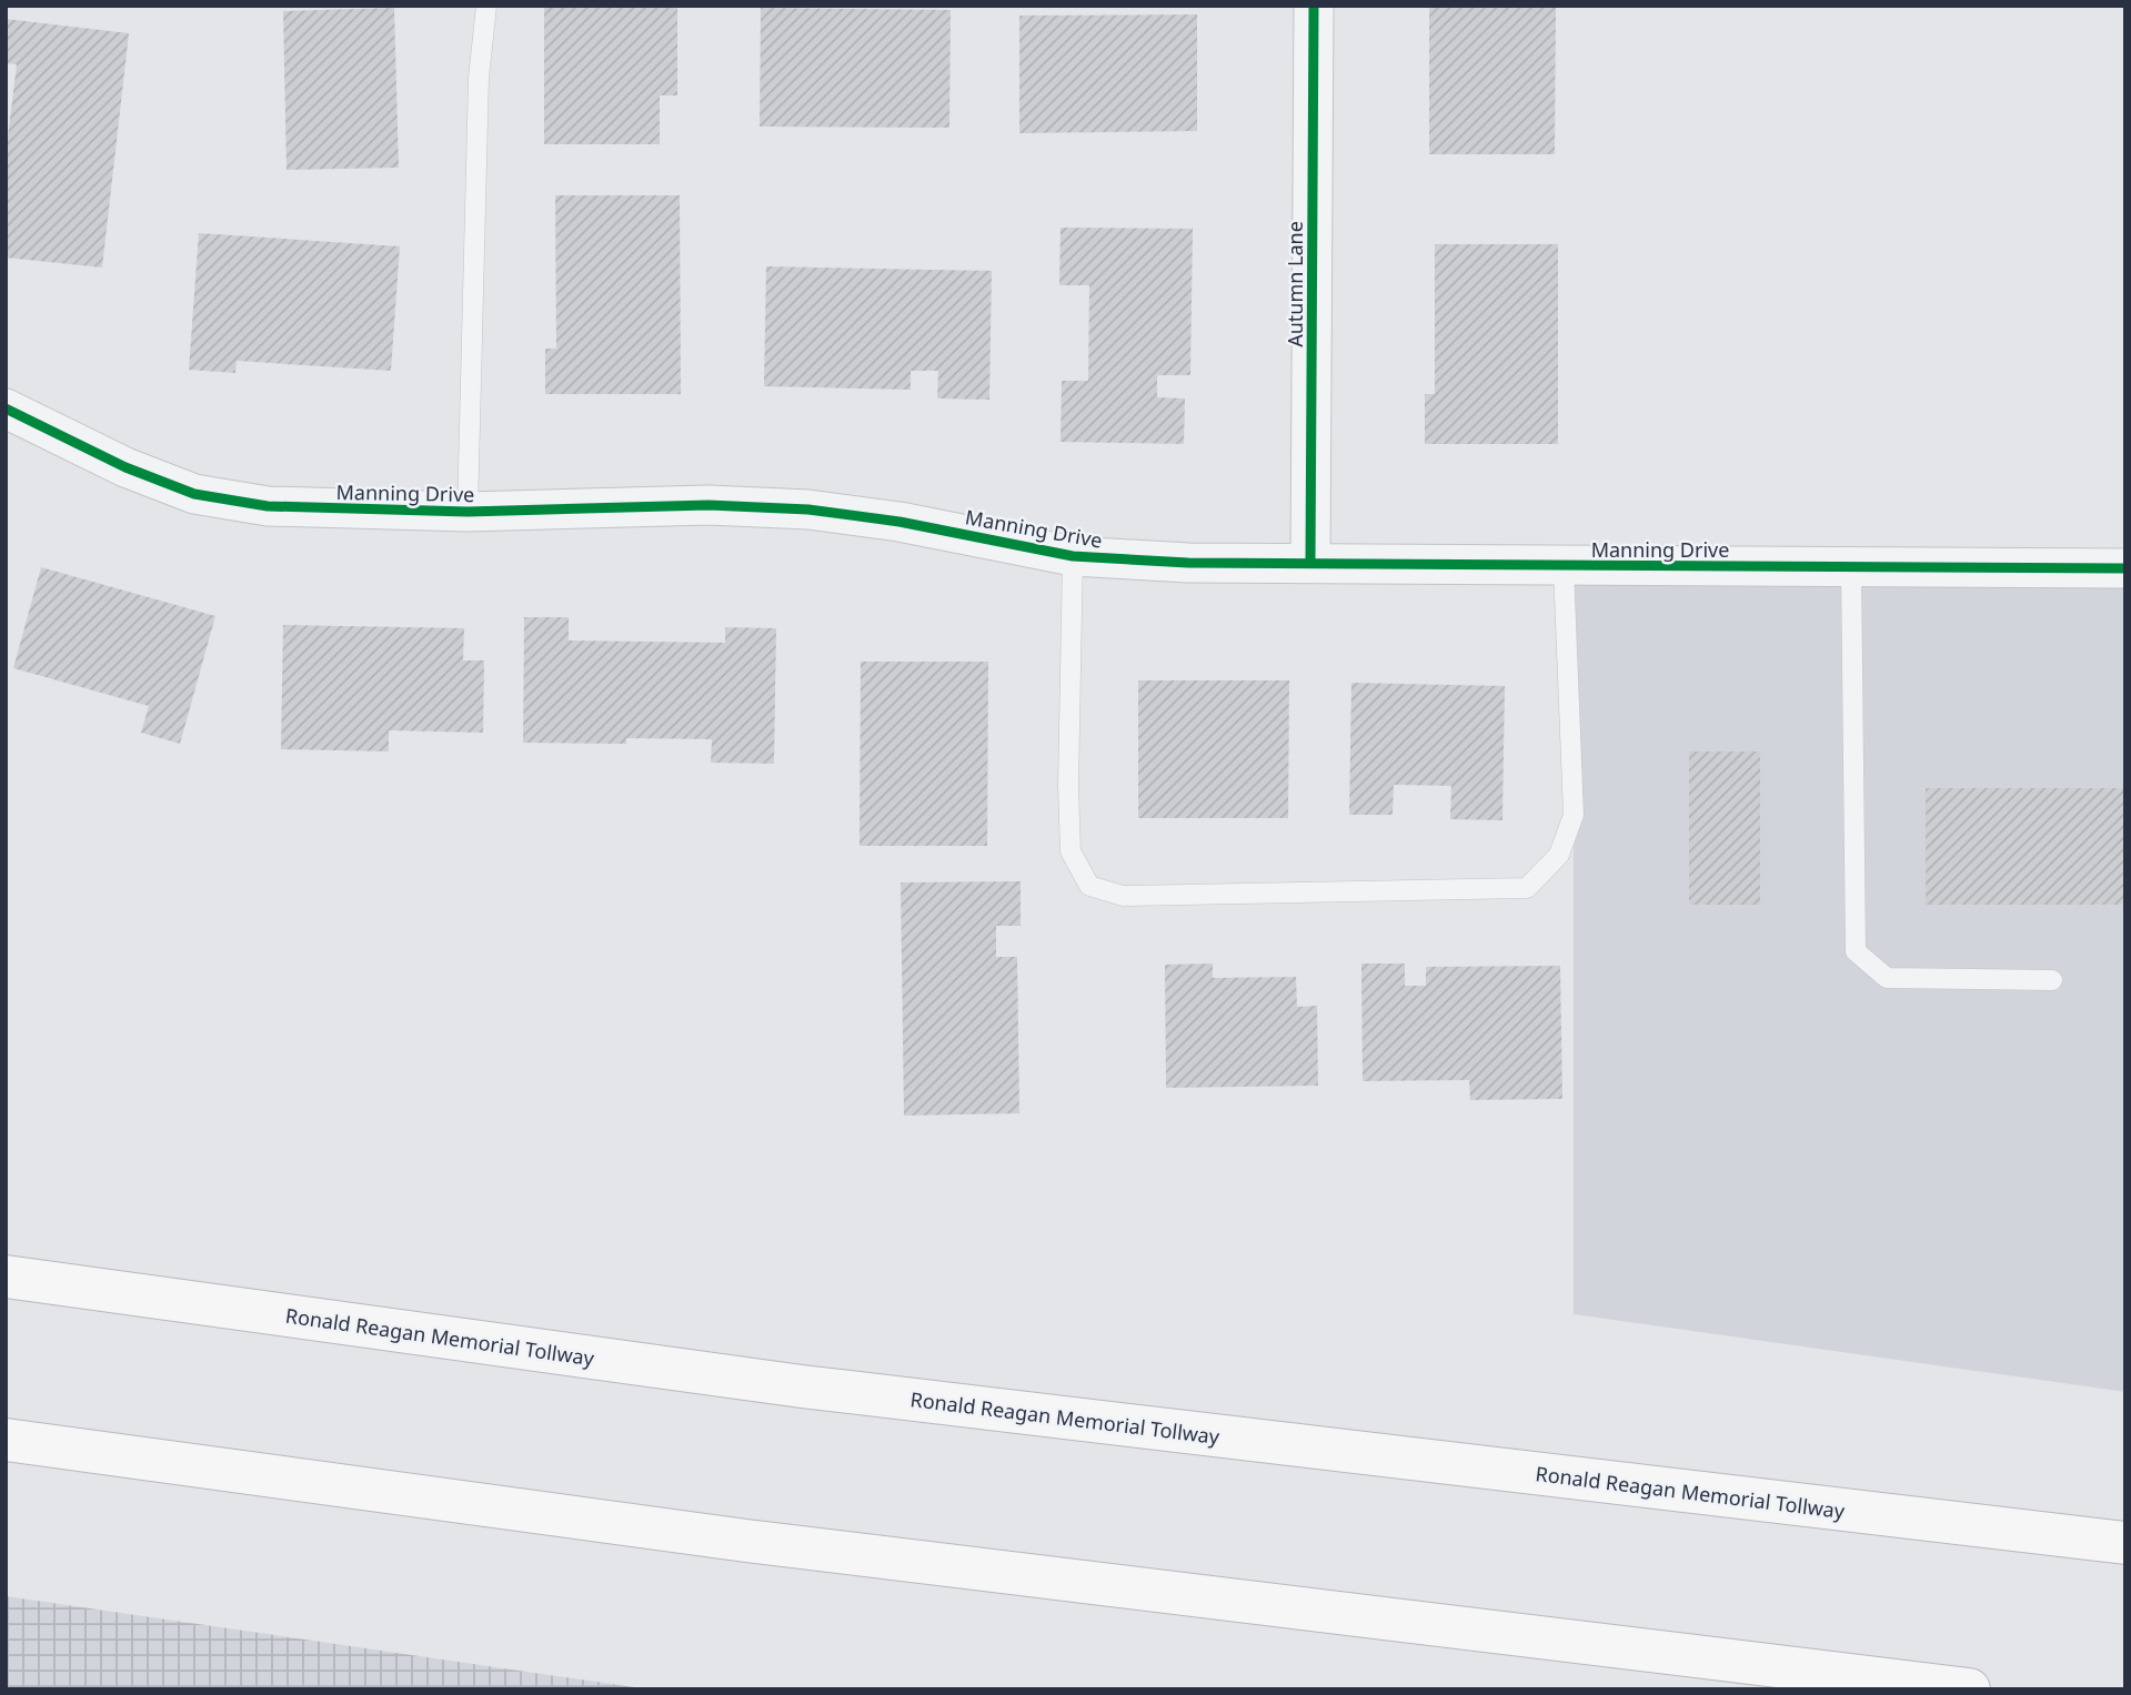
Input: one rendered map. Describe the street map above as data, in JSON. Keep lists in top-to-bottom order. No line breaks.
{"streets":{"highway":["Ronald Reagan Memorial Tollway"],"street":["Autumn Lane","Manning Drive"]},"crossings":[["Autumn Lane","Manning Drive"]]}
